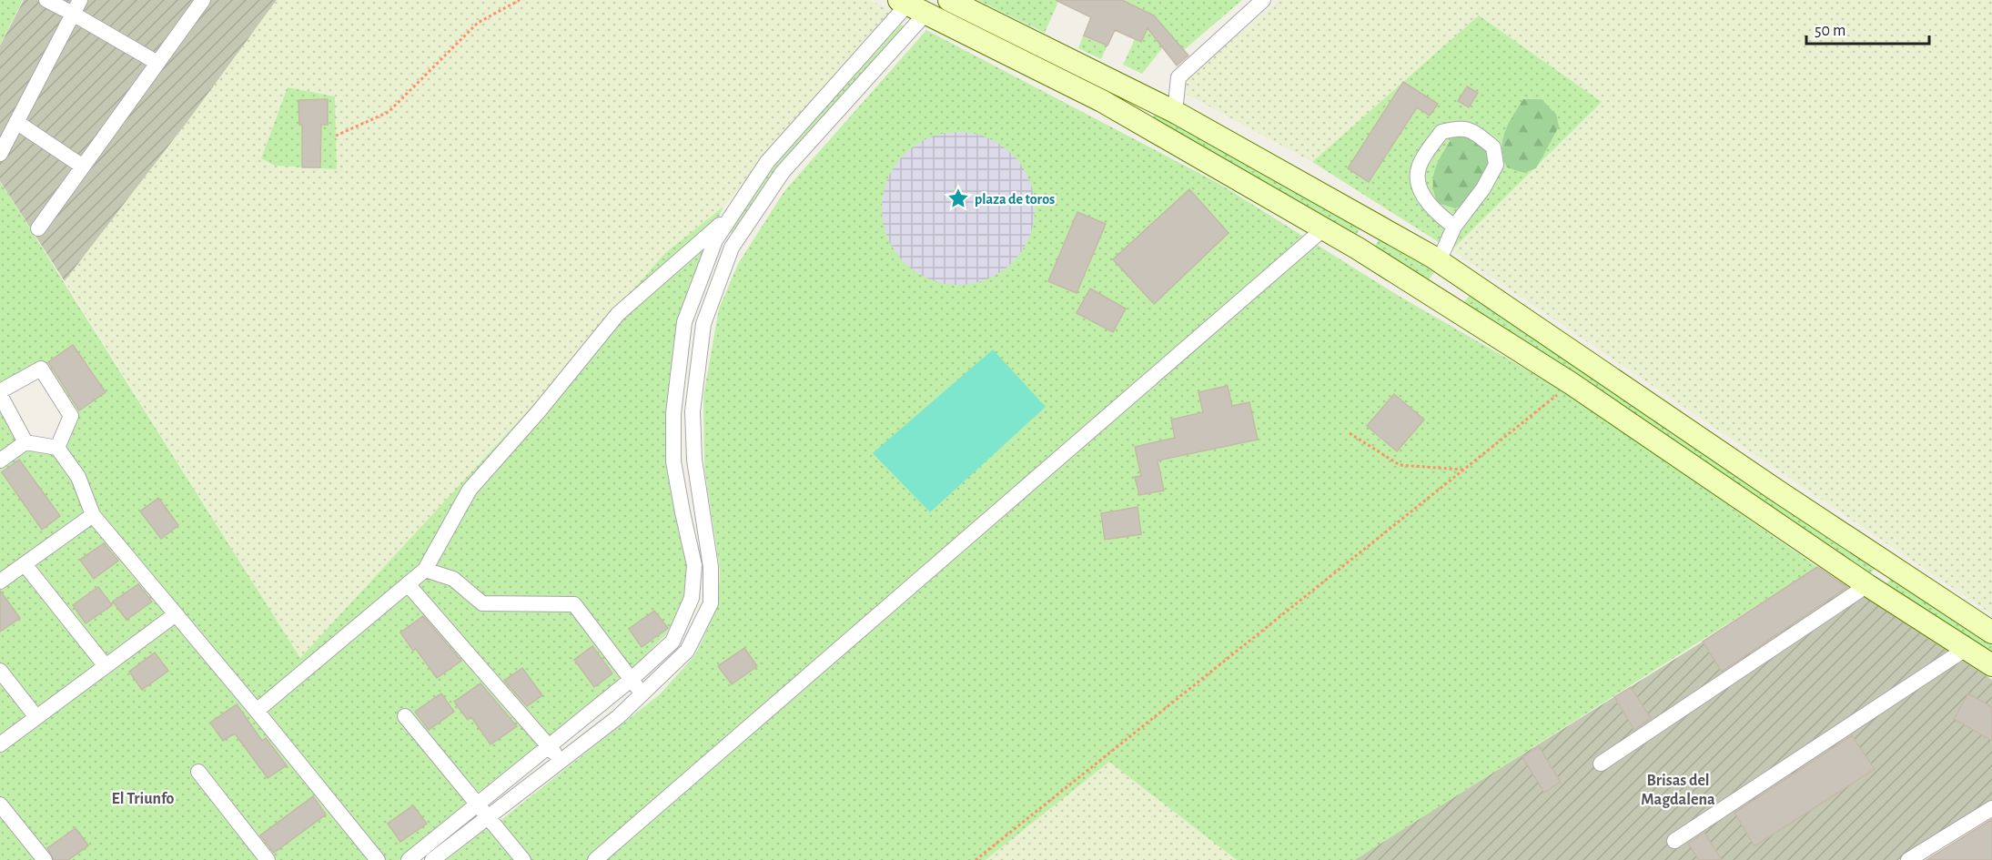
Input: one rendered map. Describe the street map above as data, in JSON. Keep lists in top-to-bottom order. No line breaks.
{"districts":["Brisas del Magdalena","El Triunfo"],"places":{"place":["plaza de toros"]},"scale_bar":"50 m"}
